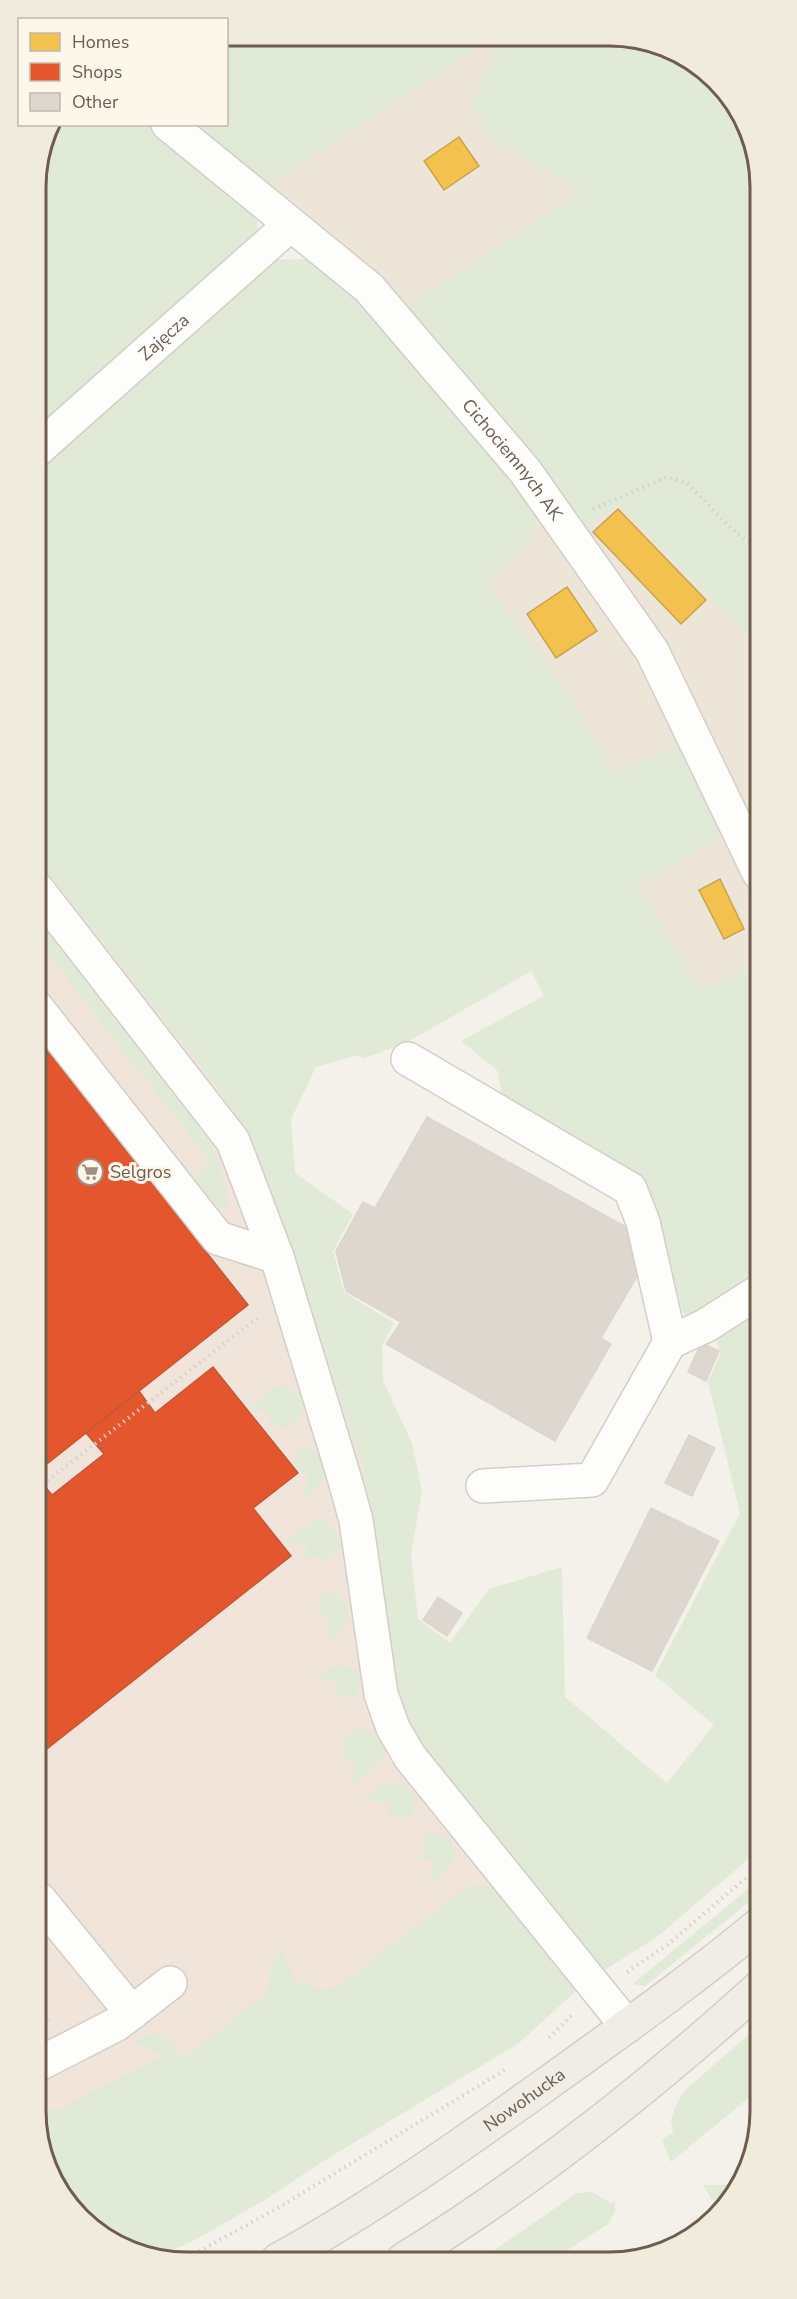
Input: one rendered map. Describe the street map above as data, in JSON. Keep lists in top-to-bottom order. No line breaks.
{"streets":{"main road":["Nowohucka"],"street":["Zajęcza","Cichociemnych AK"]},"crossings":[["Zajęcza","Cichociemnych AK"]],"places":{"supermarket":["Selgros"]},"legend":["Homes","Shops","Other"]}
